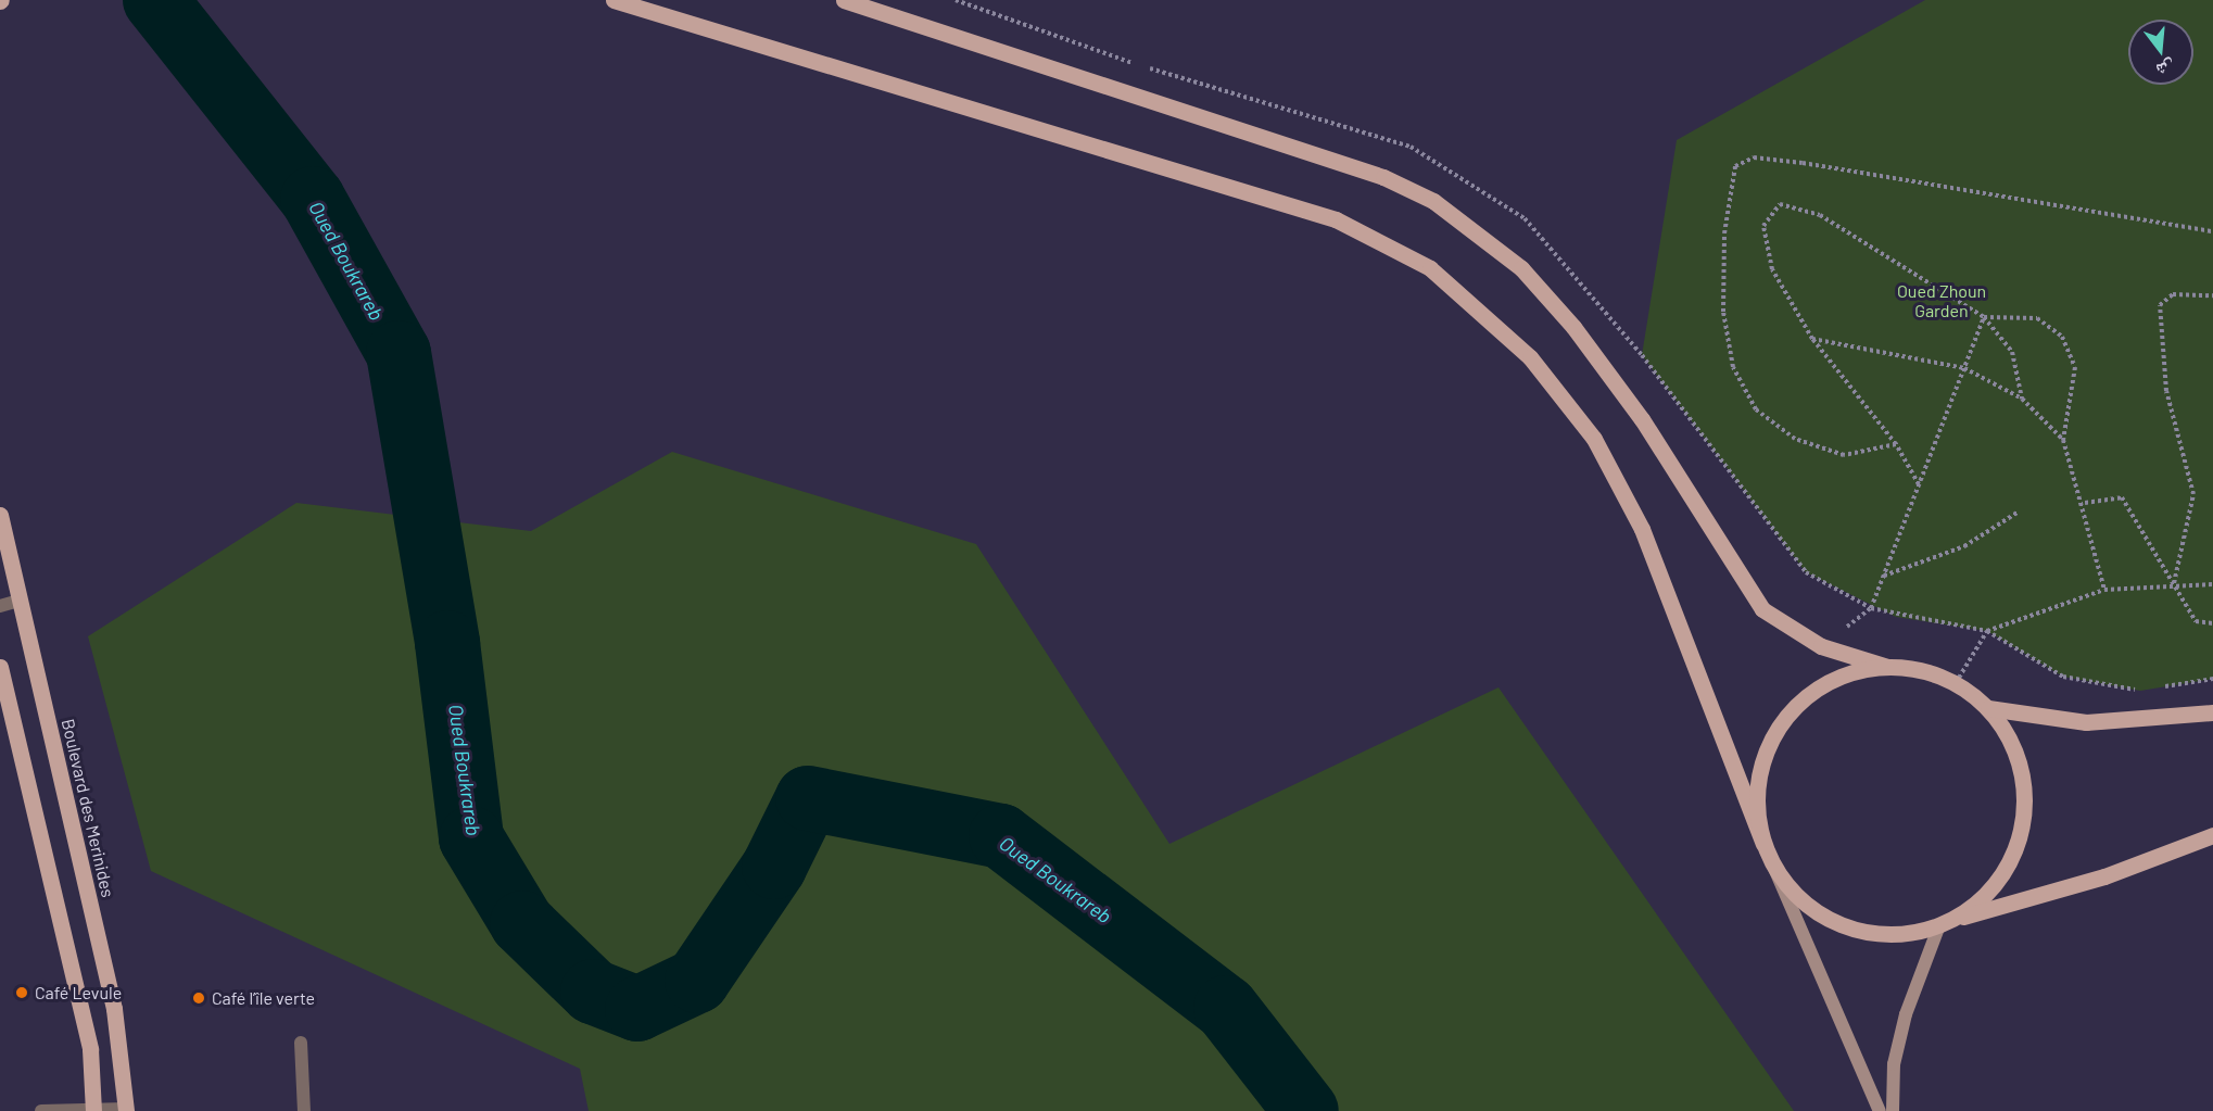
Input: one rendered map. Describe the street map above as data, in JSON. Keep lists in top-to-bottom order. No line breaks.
{"streets":{"main road":["Boulevard des Merinides"]},"water":["Oued Boukrareb"],"parks":["Oued Zhoun Garden"],"places":["Café Levule","Café l’île verte"],"north":"bottom"}
